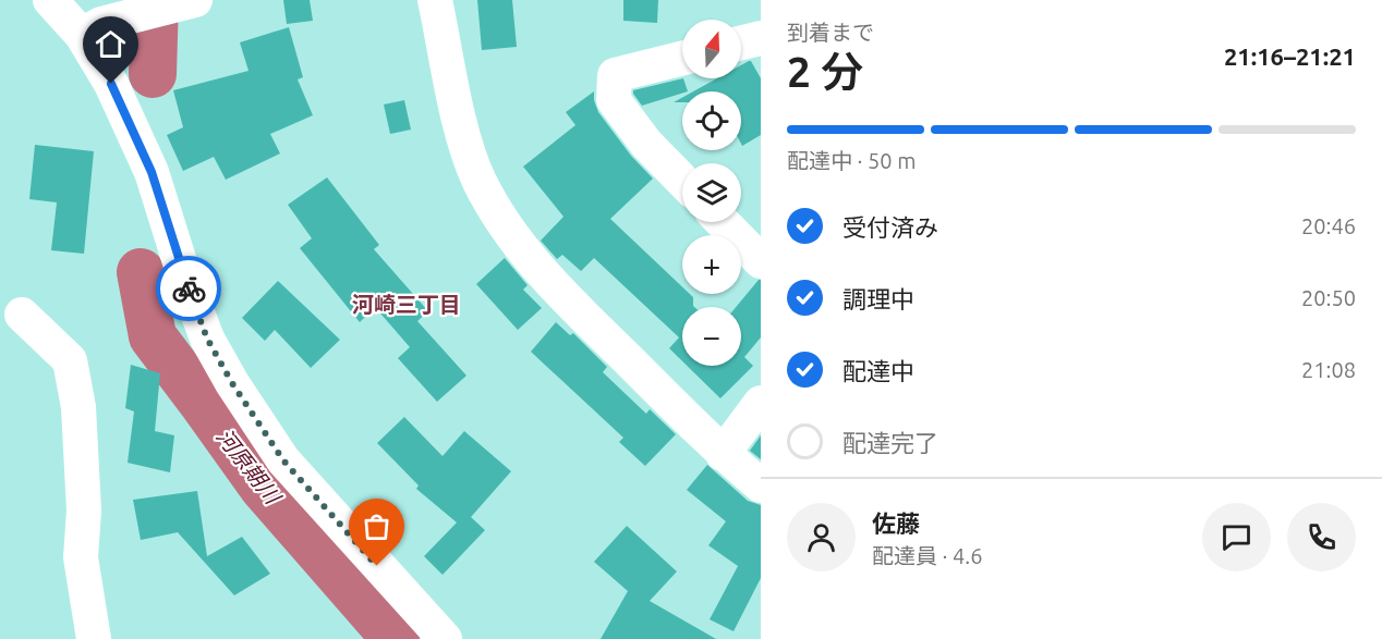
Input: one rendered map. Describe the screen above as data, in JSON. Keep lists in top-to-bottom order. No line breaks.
{"districts":["河崎三丁目"],"water":["河原期川"],"north":"top","page":{"heading":["2 分","到着まで","21:16–21:21"],"panel":["佐藤","配達員 · 4.6"],"map_buttons":["+","−"],"bar":"配達中 · 50 m","list":[["受付済み","20:46"],["調理中","20:50"],["配達中","21:08"],"配達完了"]}}
